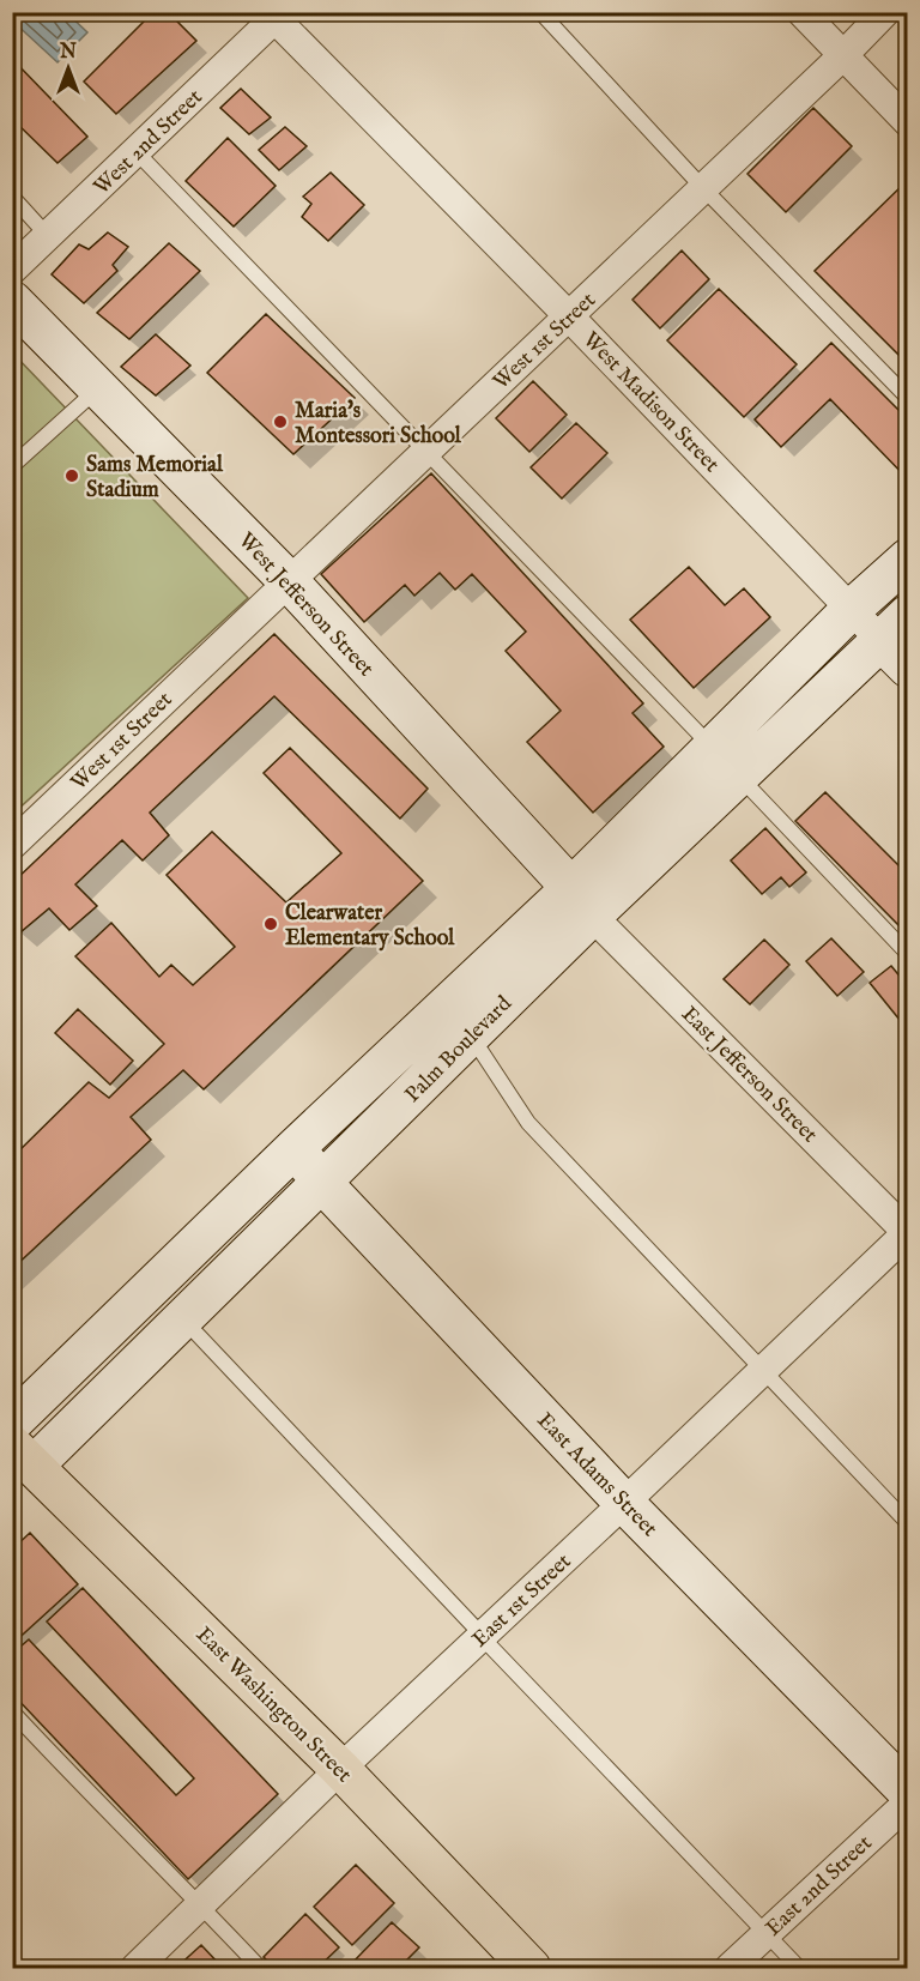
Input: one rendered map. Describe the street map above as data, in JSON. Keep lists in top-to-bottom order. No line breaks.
{"streets":{"main road":["West Jefferson Street","Palm Boulevard","East Adams Street","East Washington Street"],"street":["West 2nd Street","West 1st Street","West Madison Street","East Jefferson Street","East 1st Street","East 2nd Street"]},"crossings":[["West 2nd Street","West Madison Street"],["West 1st Street","West Madison Street"],["West 1st Street","West Jefferson Street"],["West Madison Street","Palm Boulevard"],["West Jefferson Street","Palm Boulevard"],["West Jefferson Street","East Jefferson Street"],["Palm Boulevard","East Jefferson Street"],["Palm Boulevard","East Adams Street"],["Palm Boulevard","East Washington Street"],["East Jefferson Street","East 1st Street"],["East Adams Street","East 1st Street"],["East 1st Street","East Washington Street"]],"places":["Maria's Montessori School","Sams Memorial Stadium","Clearwater Elementary School"],"north":"top"}
